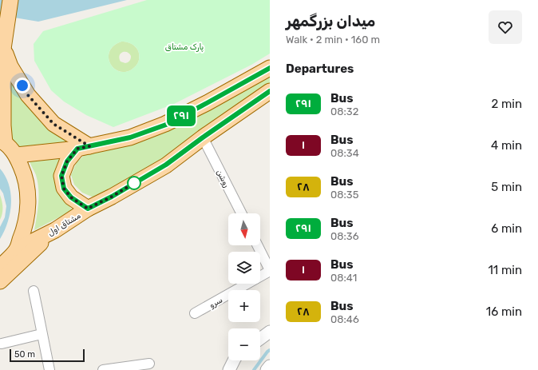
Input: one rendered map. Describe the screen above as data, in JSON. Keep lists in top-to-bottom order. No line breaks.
{"streets":{"main road":["مشتاق اول"],"street":["روشن","سرو"]},"crossings":[["روشن","مشتاق اول"]],"parks":["پارک مشتاق"],"lines":["bus line ۲۹۱"],"scale_bar":"50 m","north":"bottom","page":{"on_map":"۲۹۱","heading":[["میدان بزرگمهر","Walk · 2 min · 160 m"],"Departures"],"list":[{"mark":"۲۹۱","name":"Bus","note":"08:32","value":"2 min"},{"mark":"۱","name":"Bus","note":"08:34","value":"4 min"},{"mark":"۲۸","name":"Bus","note":"08:35","value":"5 min"},{"mark":"۲۹۱","name":"Bus","note":"08:36","value":"6 min"},{"mark":"۱","name":"Bus","note":"08:41","value":"11 min"},{"mark":"۲۸","name":"Bus","note":"08:46","value":"16 min"}],"map_buttons":["+","−"],"scale":"50 m"}}
